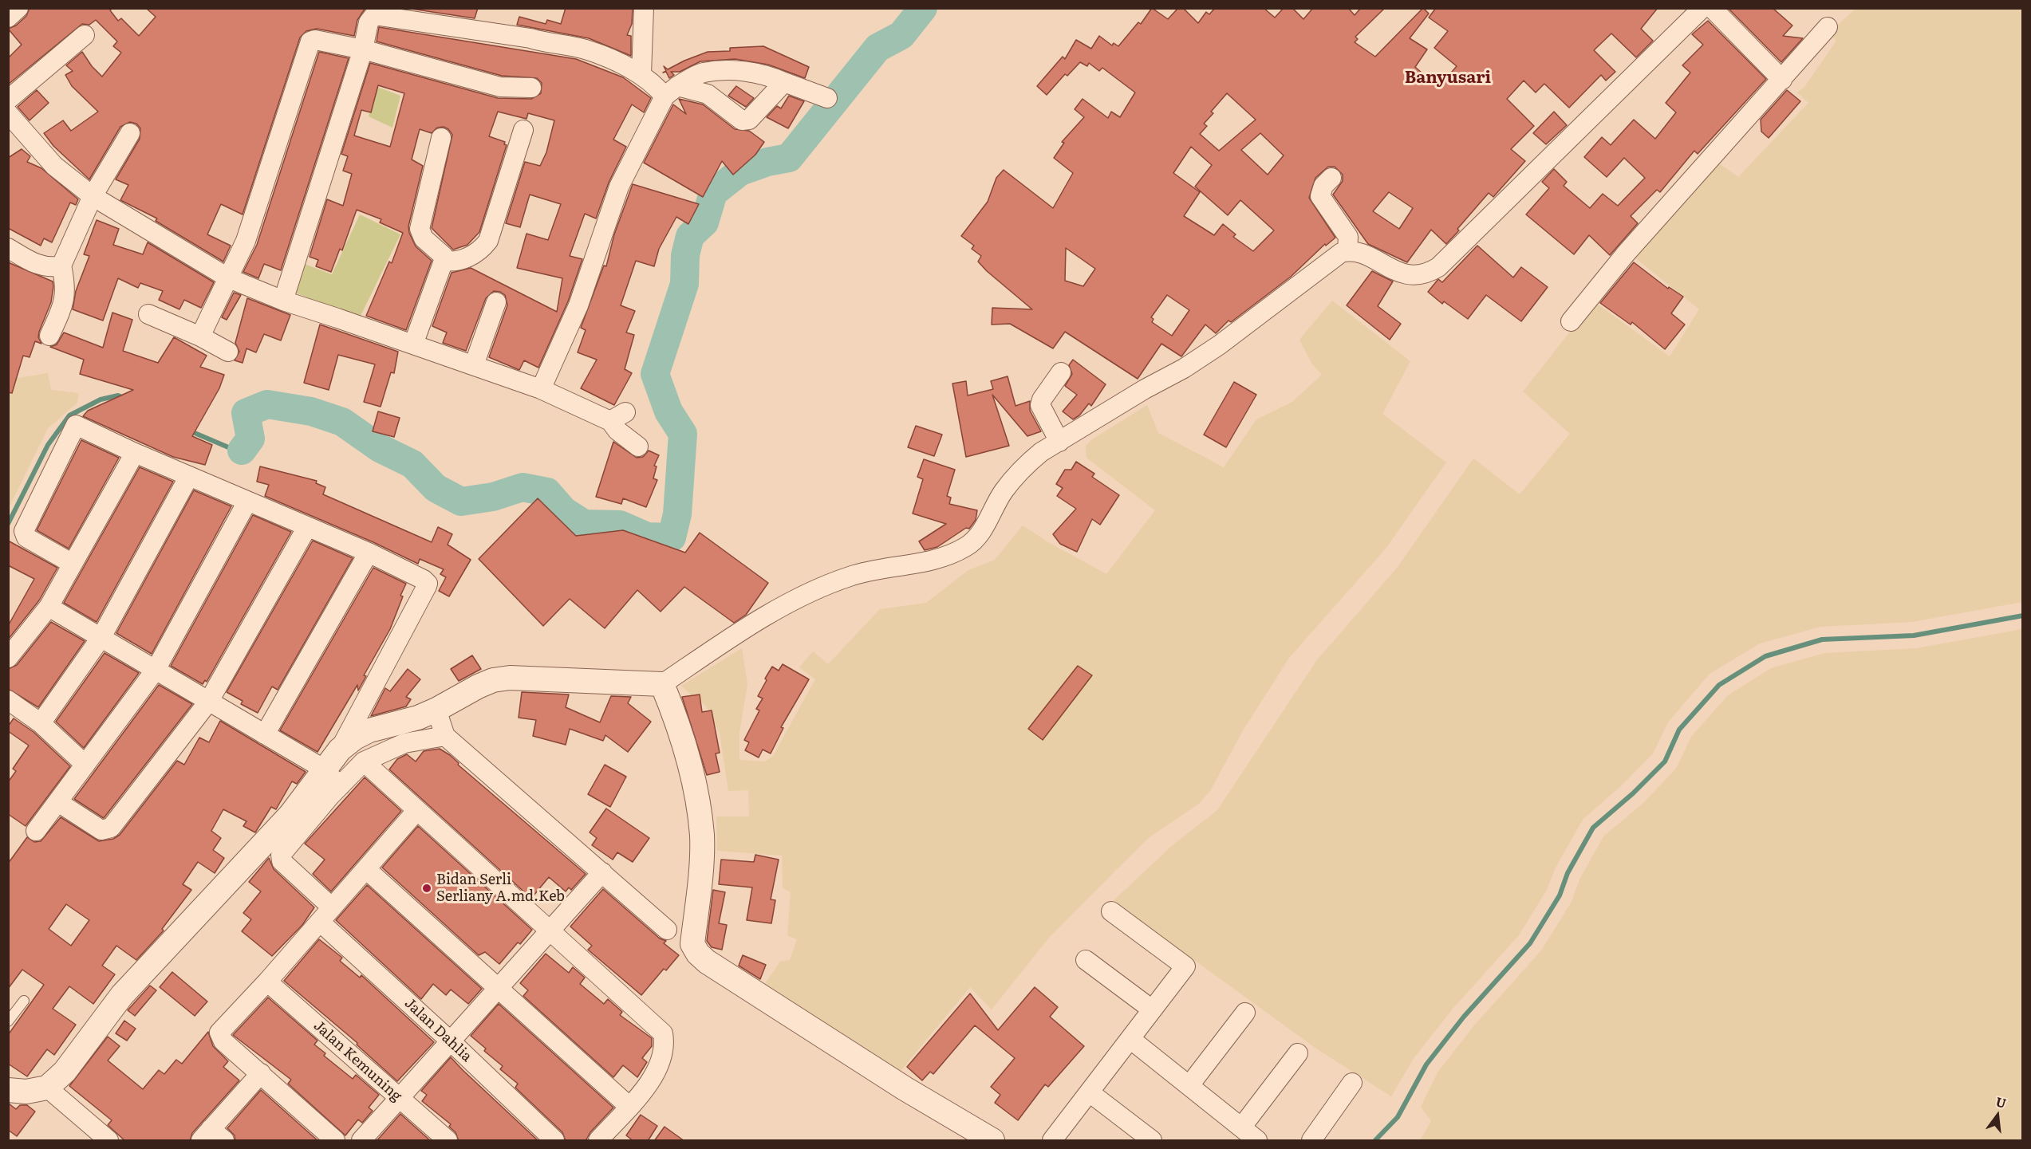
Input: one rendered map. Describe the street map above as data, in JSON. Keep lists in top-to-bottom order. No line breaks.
{"streets":{"street":["Jalan Dahlia","Jalan Kemuning"]},"districts":["Banyusari"],"places":["Bidan Serli Serliany A.md.Keb"],"north":"top"}
